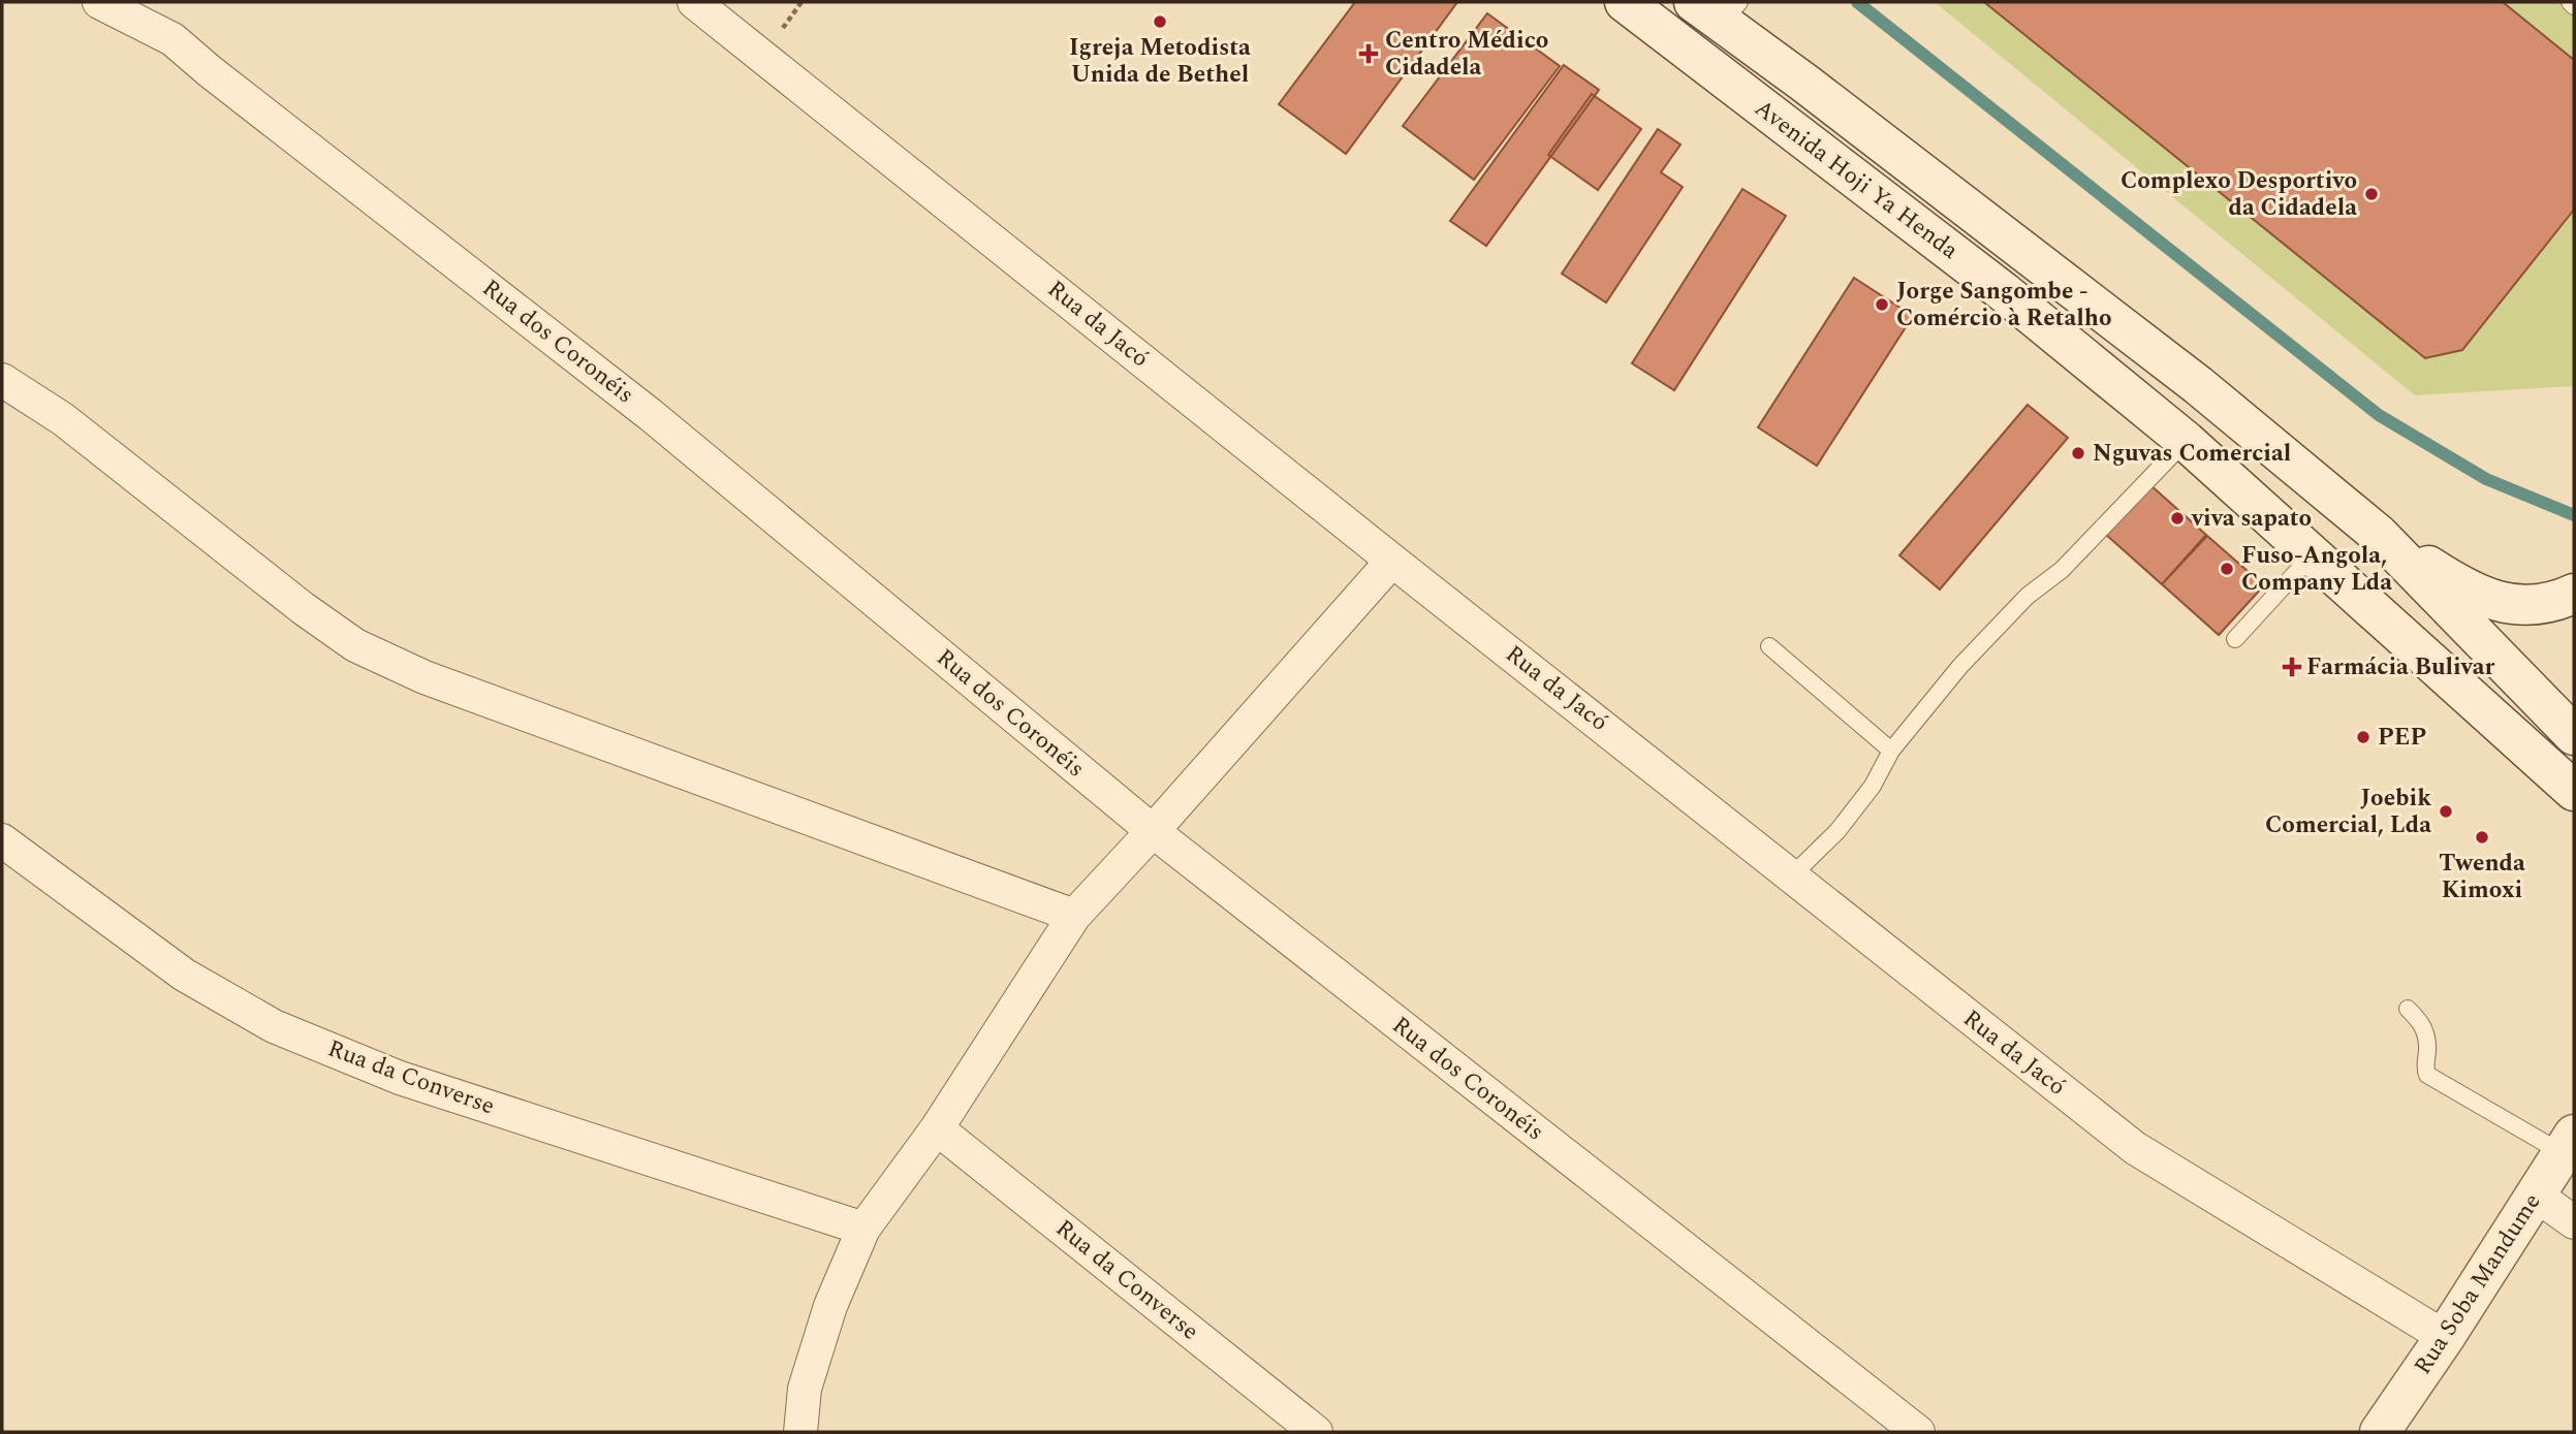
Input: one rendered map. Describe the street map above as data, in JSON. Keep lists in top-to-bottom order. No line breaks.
{"streets":{"main road":["Avenida Hoji Ya Henda","Rua Soba Mandume"],"street":["Rua da Jacó","Rua dos Coronéis","Rua da Converse"]},"crossings":[["Rua da Jacó","Rua Soba Mandume"]],"places":{"other":["Igreja Metodista Unida de Bethel","Complexo Desportivo da Cidadela","Jorge Sangombe - Comércio à Retalho","Nguvas Comercial","viva sapato","Fuso-Angola, Company Lda","PEP","Joebik Comercial, Lda","Twenda Kimoxi"],"health":["Centro Médico Cidadela","Farmácia Bulivar"]}}
